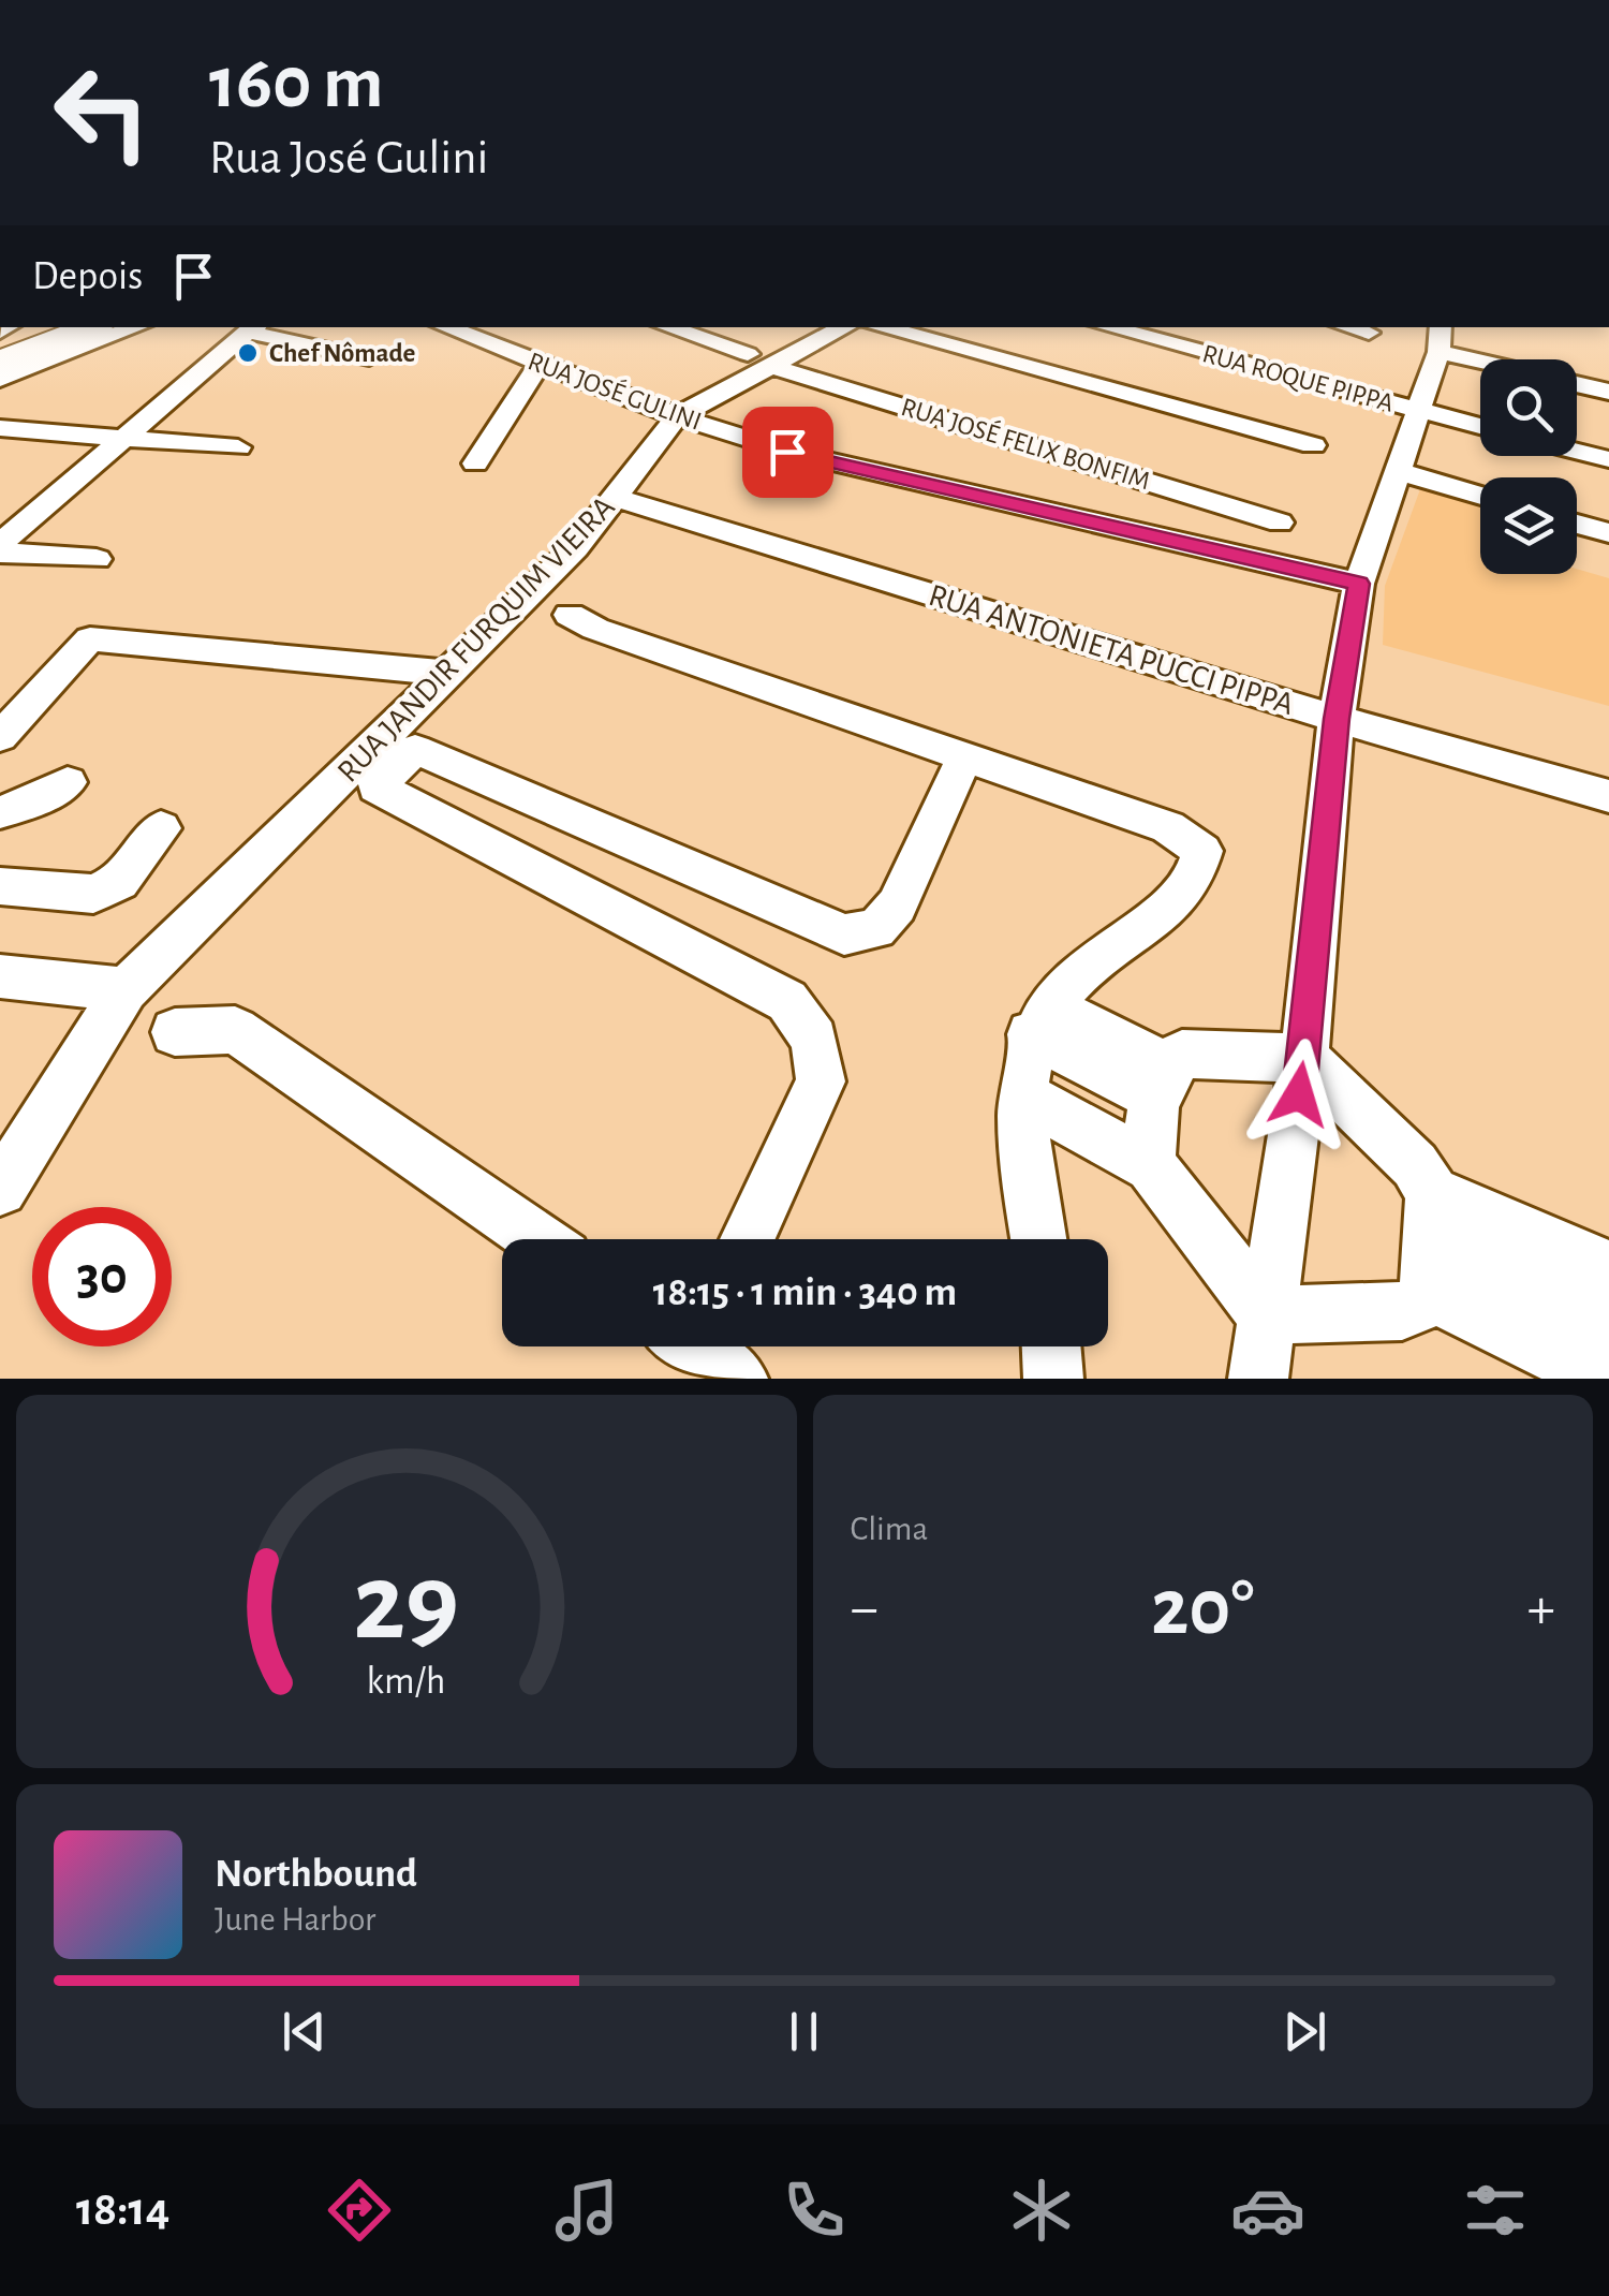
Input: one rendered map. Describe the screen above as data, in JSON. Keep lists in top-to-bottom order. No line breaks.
{"streets":{"street":["RUA ROQUE PIPPA","RUA JOSÉ GULINI","RUA JOSÉ FELIX BONFIM","RUA JANDIR FURQUIM VIEIRA","RUA ANTONIETA PUCCI PIPPA"]},"crossings":[["RUA JOSÉ GULINI","RUA JANDIR FURQUIM VIEIRA"],["RUA JOSÉ FELIX BONFIM","RUA JANDIR FURQUIM VIEIRA"],["RUA JANDIR FURQUIM VIEIRA","RUA ANTONIETA PUCCI PIPPA"]],"places":["Chef Nômade"],"page":{"turn":["160 m","Rua José Gulini"],"then":"Depois","limit":"30","trip":"18:15 · 1 min · 340 m","tile":"Clima","heat":["−","20°","+"],"song":["Northbound","June Harbor"],"tabs":"18:14","gauge":["29","km/h"]}}
